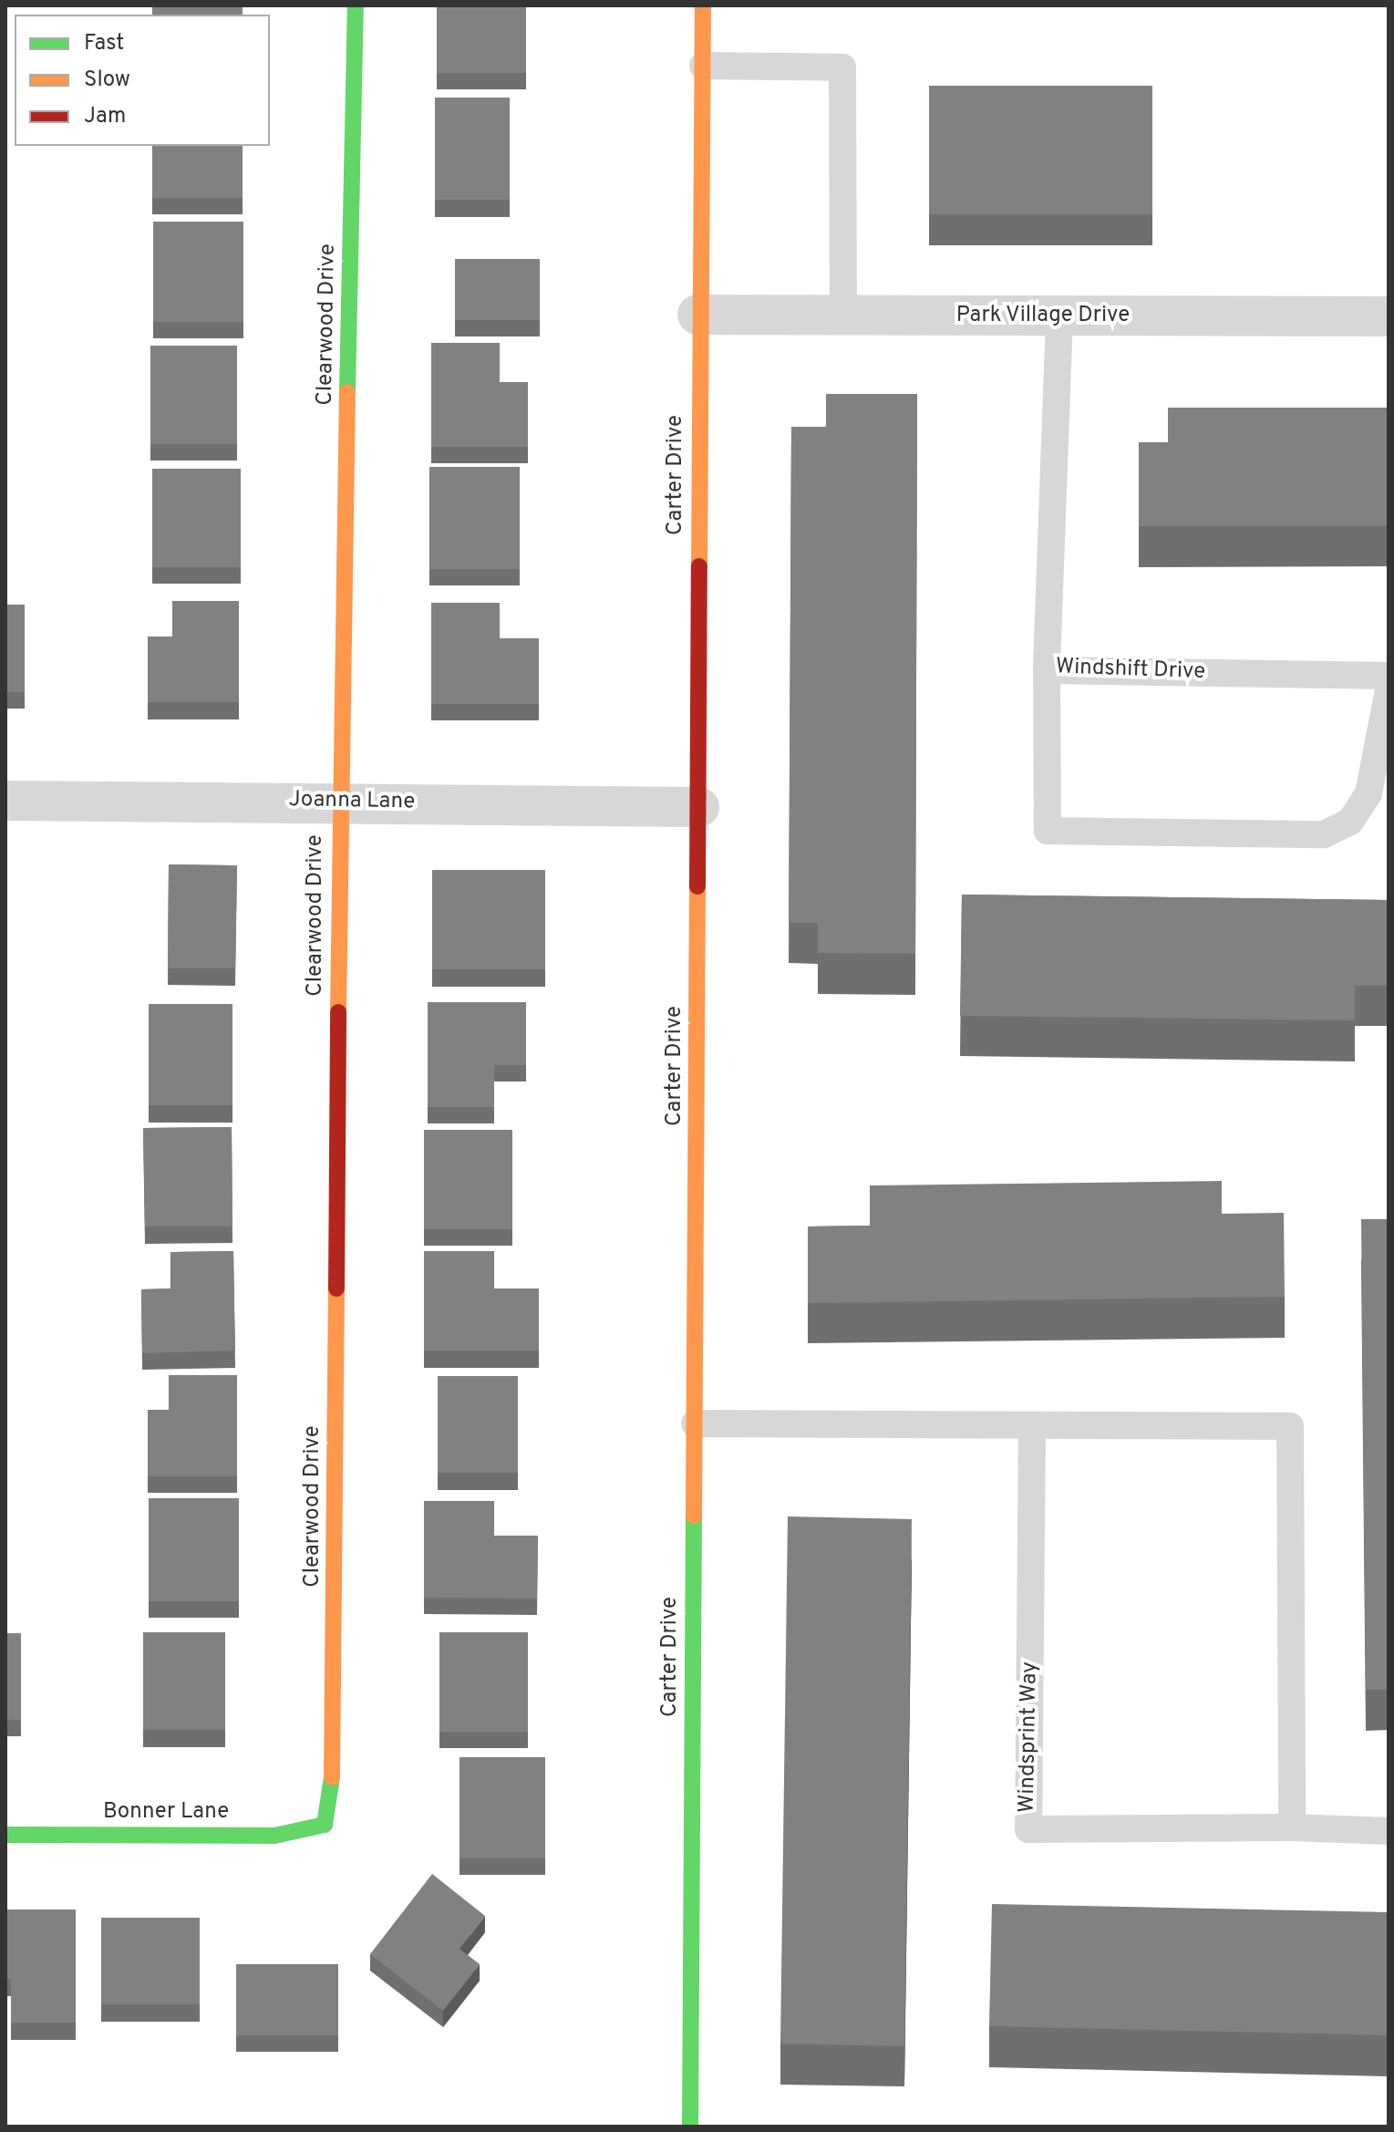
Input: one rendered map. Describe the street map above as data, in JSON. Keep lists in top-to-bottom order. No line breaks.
{"streets":{"street":["Park Village Drive","Clearwood Drive","Carter Drive","Joanna Lane","Bonner Lane"],"lane":["Windshift Drive","Windsprint Way"]},"crossings":[["Park Village Drive","Carter Drive"],["Park Village Drive","Windshift Drive"],["Clearwood Drive","Joanna Lane"],["Clearwood Drive","Bonner Lane"],["Carter Drive","Joanna Lane"]],"legend":["Fast","Slow","Jam"]}
